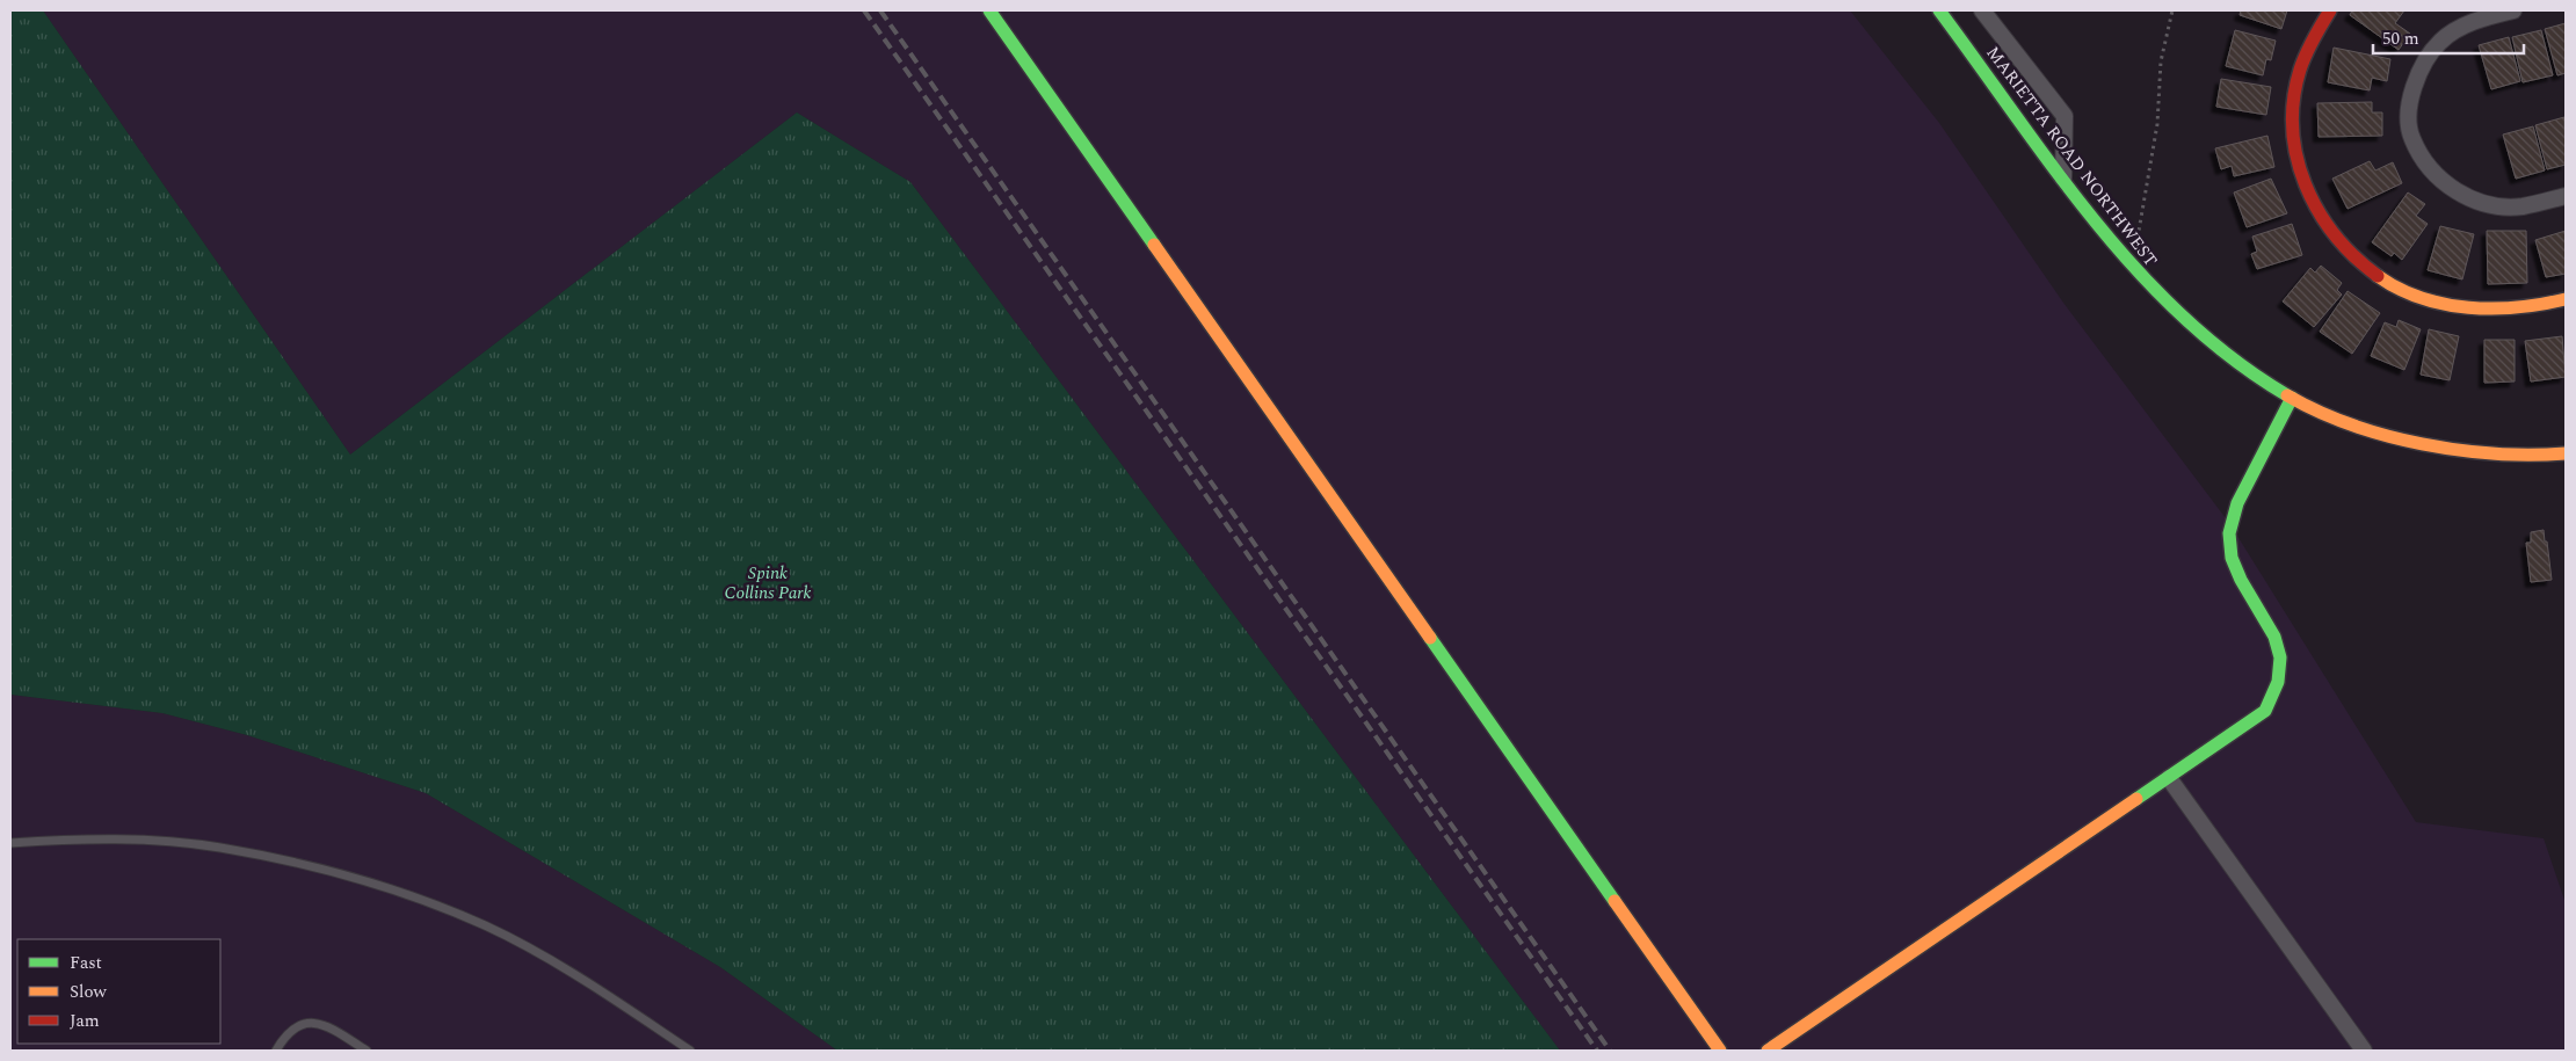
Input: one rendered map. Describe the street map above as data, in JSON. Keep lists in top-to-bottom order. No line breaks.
{"streets":{"street":["MARIETTA ROAD NORTHWEST"]},"parks":["Spink Collins Park"],"legend":["Fast","Slow","Jam"],"scale_bar":"50 m"}
